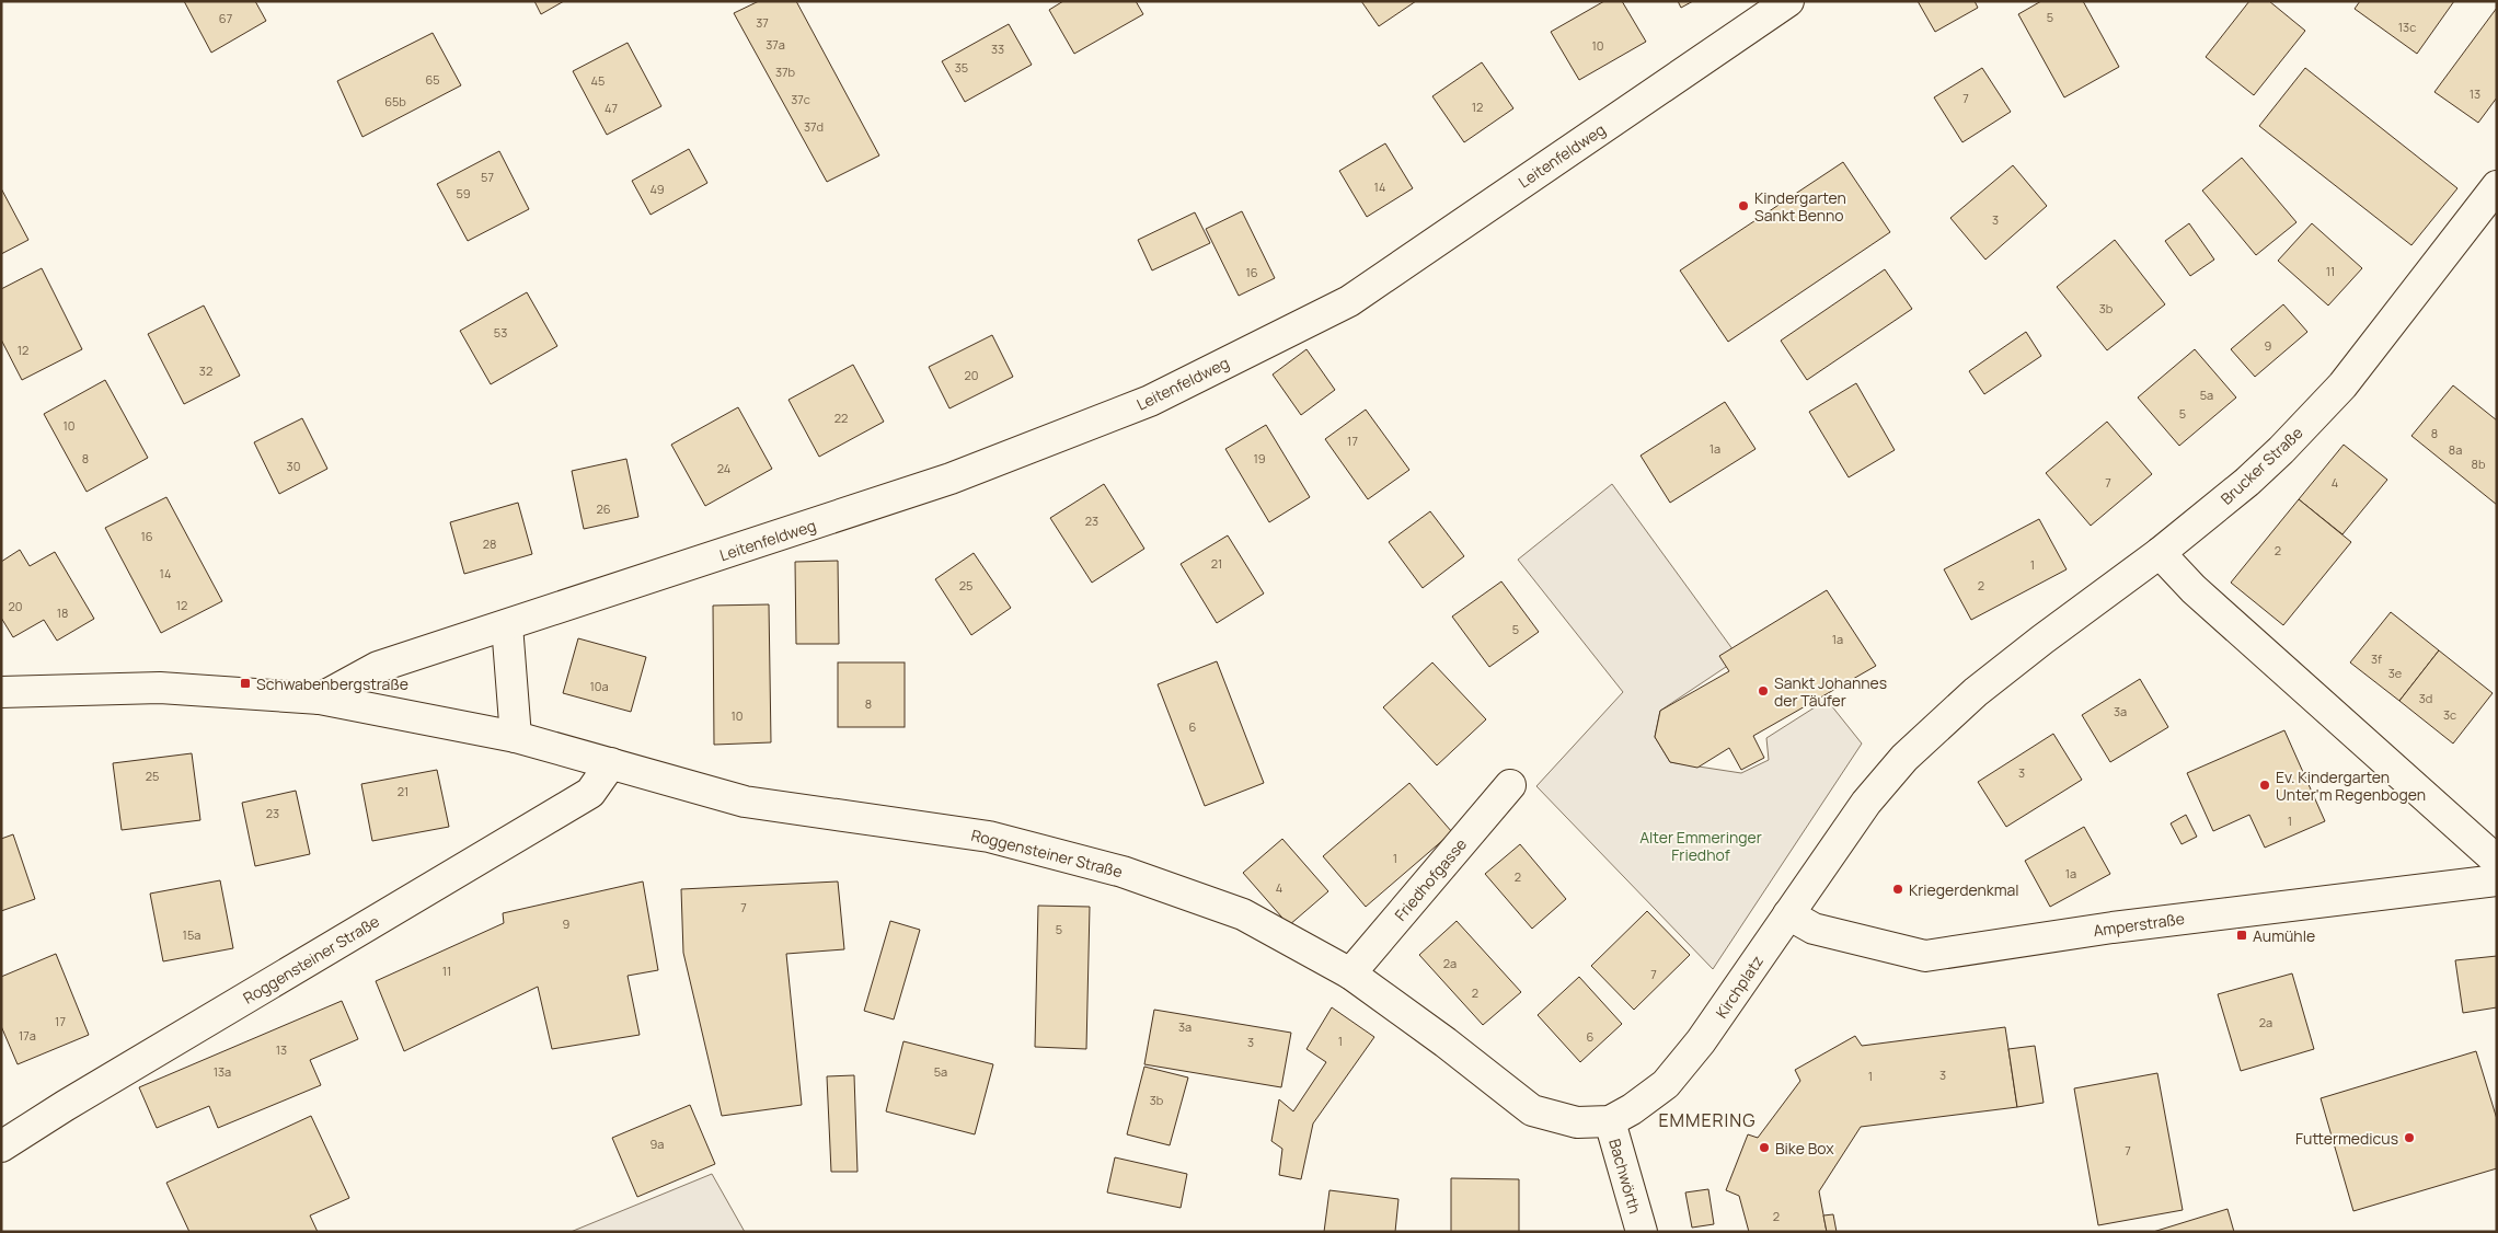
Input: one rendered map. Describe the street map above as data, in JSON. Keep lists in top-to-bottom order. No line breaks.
{"streets":{"street":["Leitenfeldweg","Brucker Straße","Roggensteiner Straße","Friedhofgasse","Amperstraße","Kirchplatz","Bachwörth"]},"crossings":[["Leitenfeldweg","Roggensteiner Straße"],["Brucker Straße","Kirchplatz"],["Roggensteiner Straße","Friedhofgasse"],["Roggensteiner Straße","Kirchplatz"],["Amperstraße","Kirchplatz"],["Kirchplatz","Bachwörth"]],"districts":["EMMERING"],"parks":["Alter Emmeringer Friedhof"],"places":{"other":["Kindergarten Sankt Benno","Sankt Johannes der Täufer","Ev. Kindergarten Unter'm Regenbogen","Kriegerdenkmal","Futtermedicus","Bike Box"],"transit":["Schwabenbergstraße","Aumühle"]},"house_numbers":["5","67","37","13c","37a","10","33","35","37b","65","45","13","7","37c","65b","12","47","37d","57","14","49","59","3","11","16","3b","53","9","12","32","20","5a","5","22","10","8","17","1a","8a","8","19","8b","30","24","7","4","26","23","16","28","2","21","1","14","25","2","12","20","18","5","1a","3f","3e","10a","3d","8","3a","3c","10","6","3","25","21","23","1","1","1a","2","4","7","9","5","15a","2a","11","7","2","17","2a","3a","17a","6","1","3","13","13a","5a","3","1","3b","9a","7","2"]}
